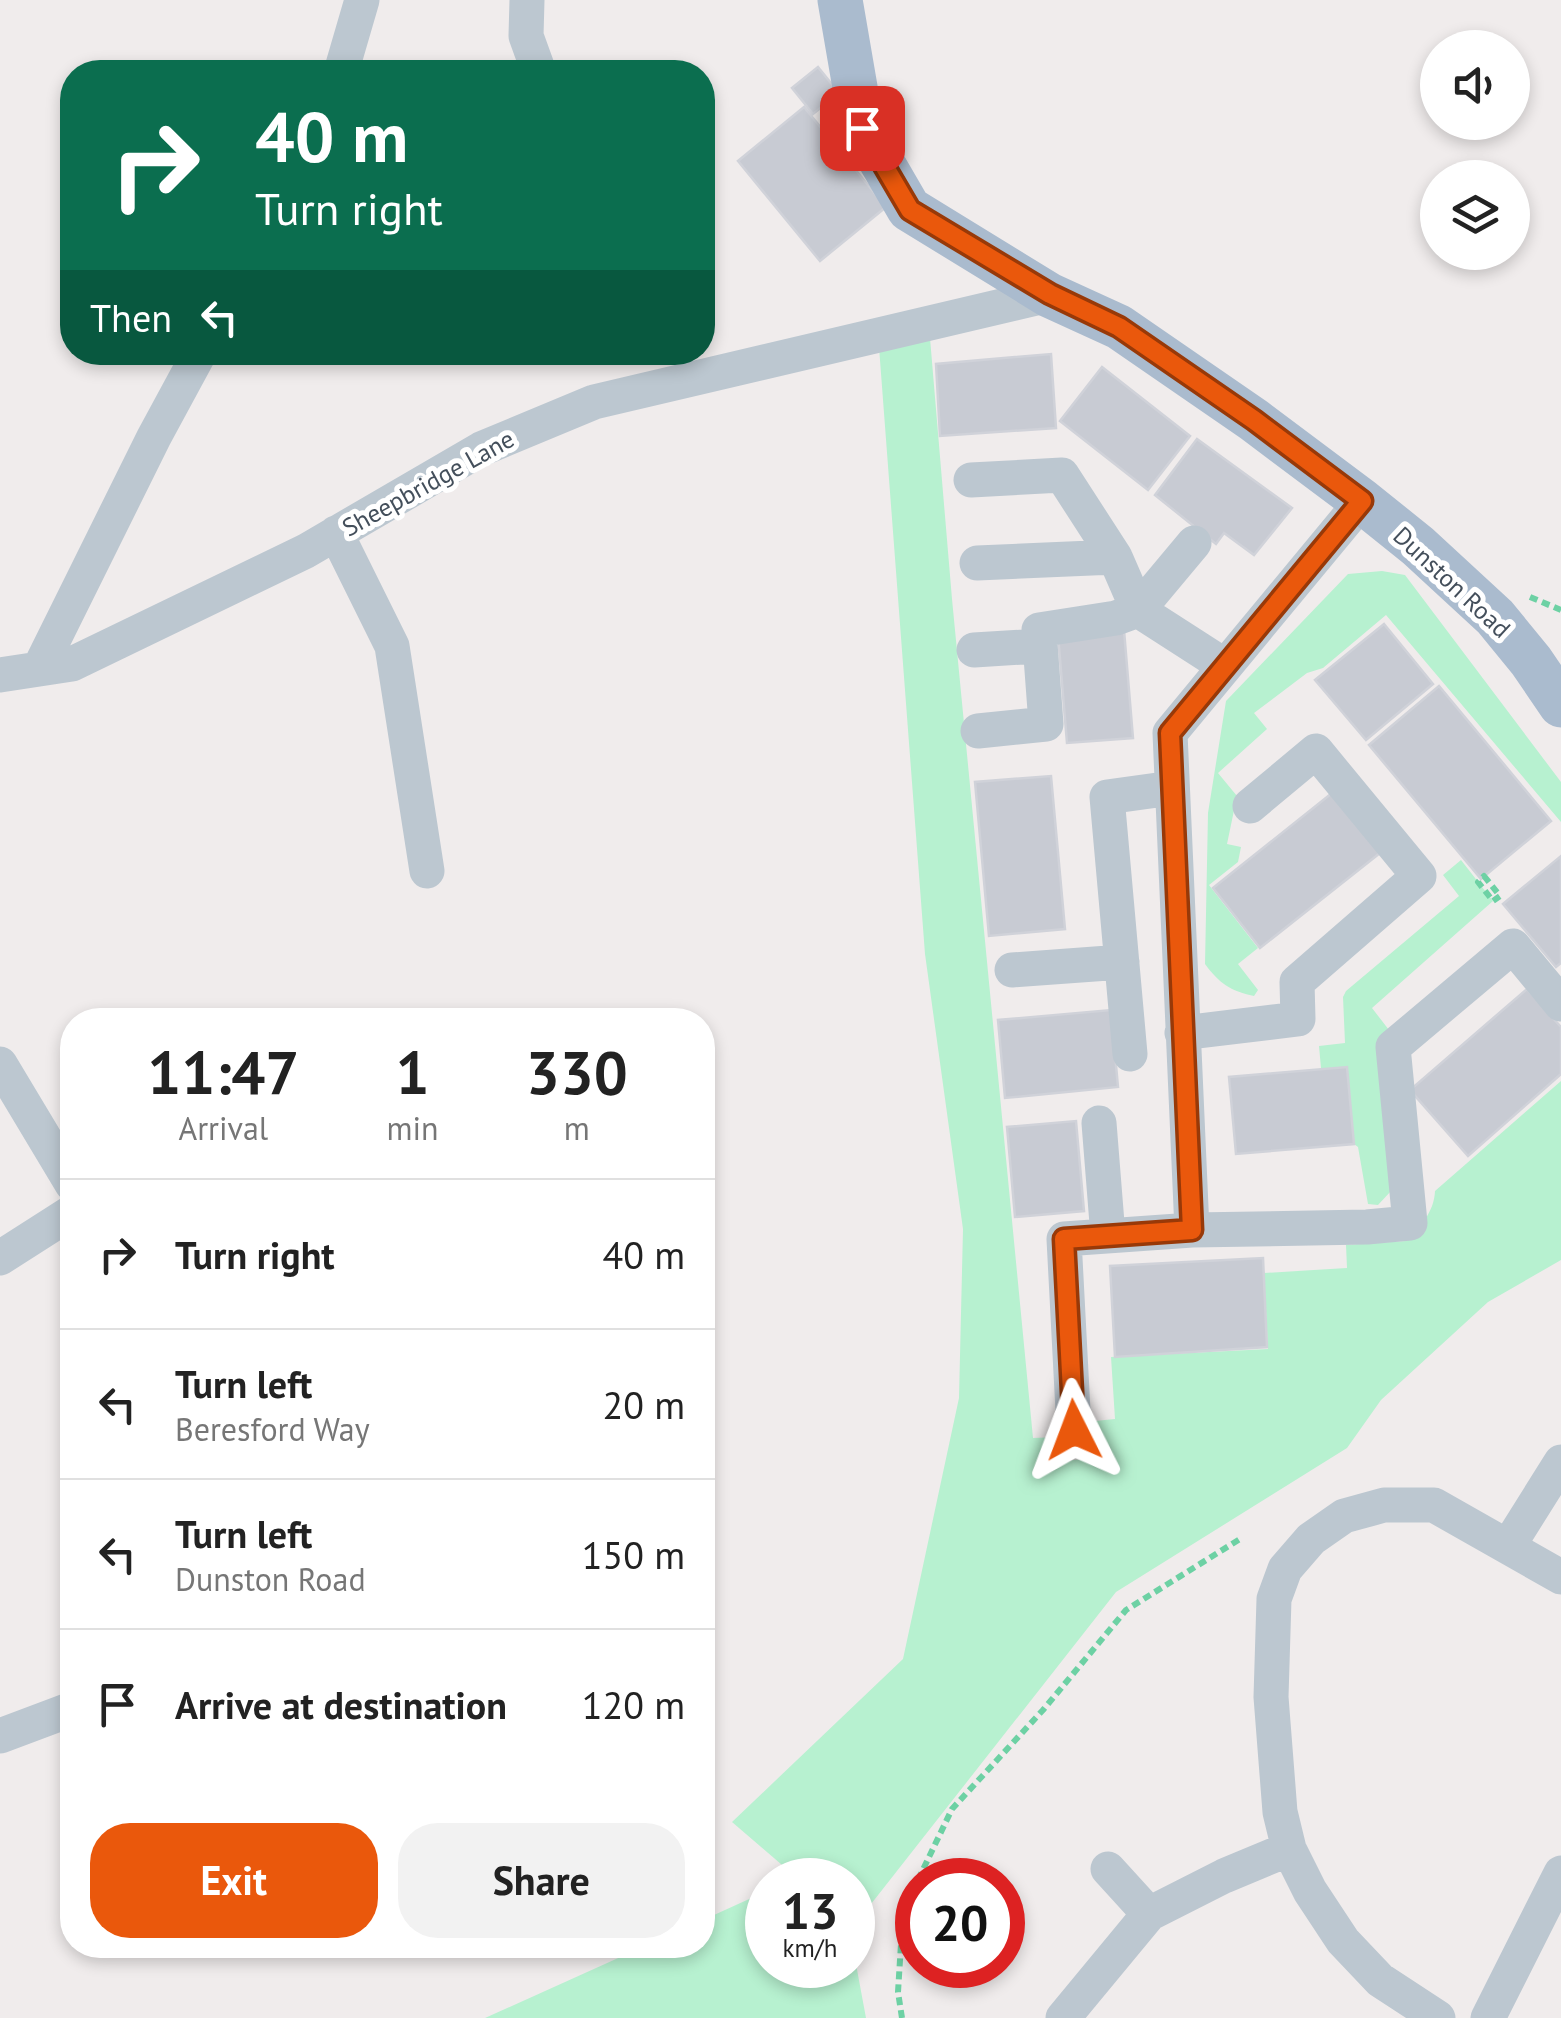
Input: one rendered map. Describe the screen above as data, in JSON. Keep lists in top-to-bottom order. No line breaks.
{"streets":{"main road":["Dunston Road"],"street":["Sheepbridge Lane"]},"crossings":[["Sheepbridge Lane","Dunston Road"]],"page":{"turn":["40 m","Turn right"],"then":"Then","eta":["11:47","Arrival","1","min","330","m"],"list":[{"name":"Turn right","value":"40 m"},{"name":"Turn left","note":"Beresford Way","value":"20 m"},{"name":"Turn left","note":"Dunston Road","value":"150 m"},{"name":"Arrive at destination","value":"120 m"}],"buttons":["Exit","Share"],"speed":"13 km/h","limit":"20"}}
